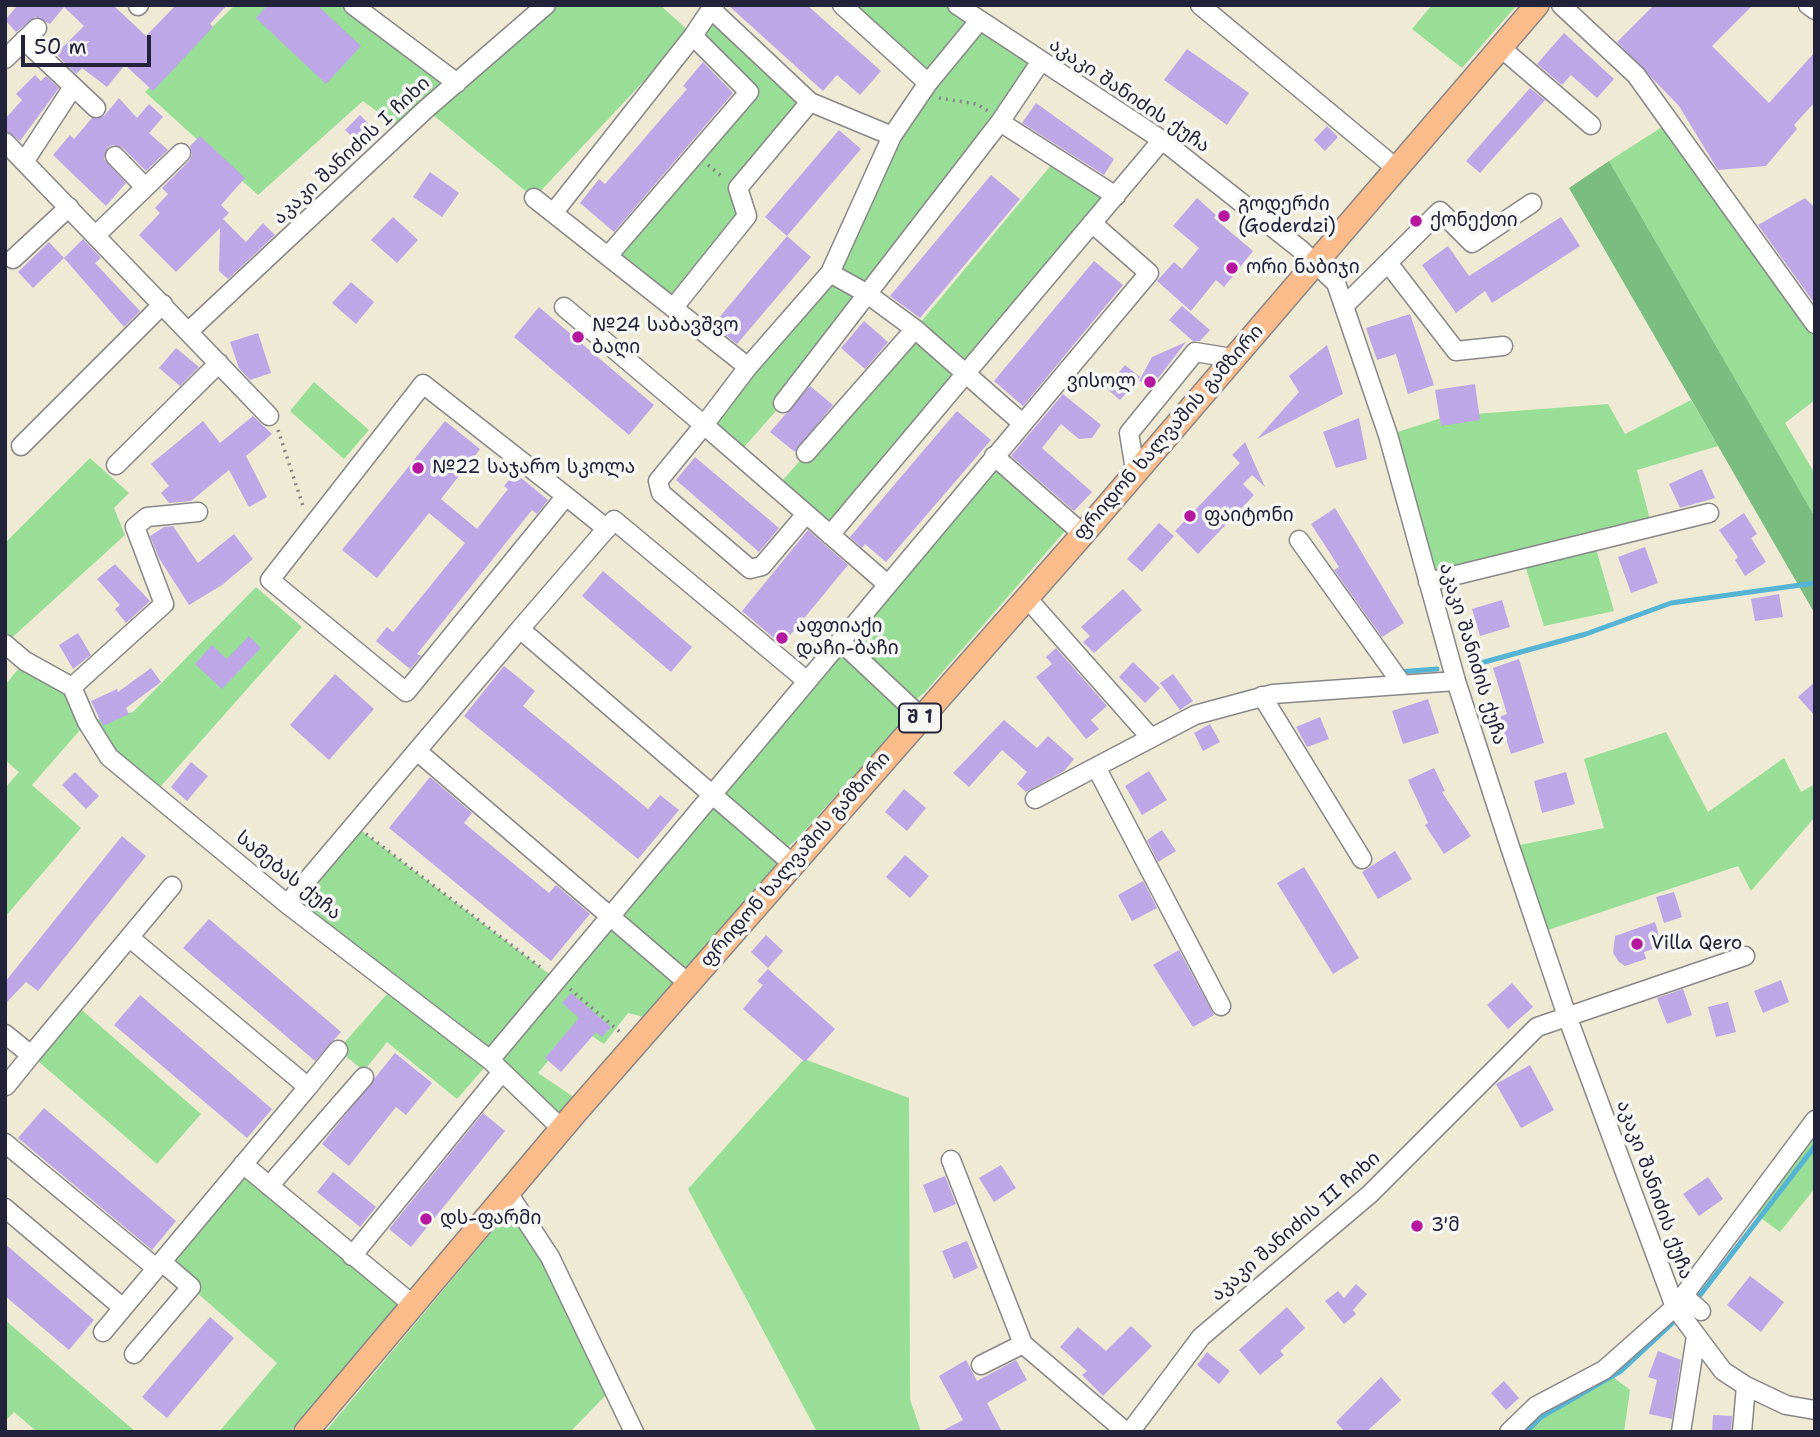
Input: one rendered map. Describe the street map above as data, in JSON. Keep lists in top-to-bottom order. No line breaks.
{"streets":{"main road":["ფრიდონ ხალვაშის გამზირი","შ 1"],"street":["აკაკი შანიძის ქუჩა","აკაკი შანიძის I ჩიხი","სამებას ქუჩა","აკაკი შანიძის II ჩიხი"]},"crossings":[["აკაკი შანიძის ქუჩა","ფრიდონ ხალვაშის გამზირი"],["აკაკი შანიძის ქუჩა","აკაკი შანიძის II ჩიხი"],["ფრიდონ ხალვაშის გამზირი","სამებას ქუჩა"]],"places":["გოდერძი (Goderdzi)","ქონექთი","ორი ნაბიჯი","№24 საბავშვო ბაღი","ვისოლ","№22 საჯარო სკოლა","ფაიტონი","აფთიაქი დაჩი-ბაჩი","Villa Qero","დს-ფარმი","3'მ"],"scale_bar":"50 m"}
